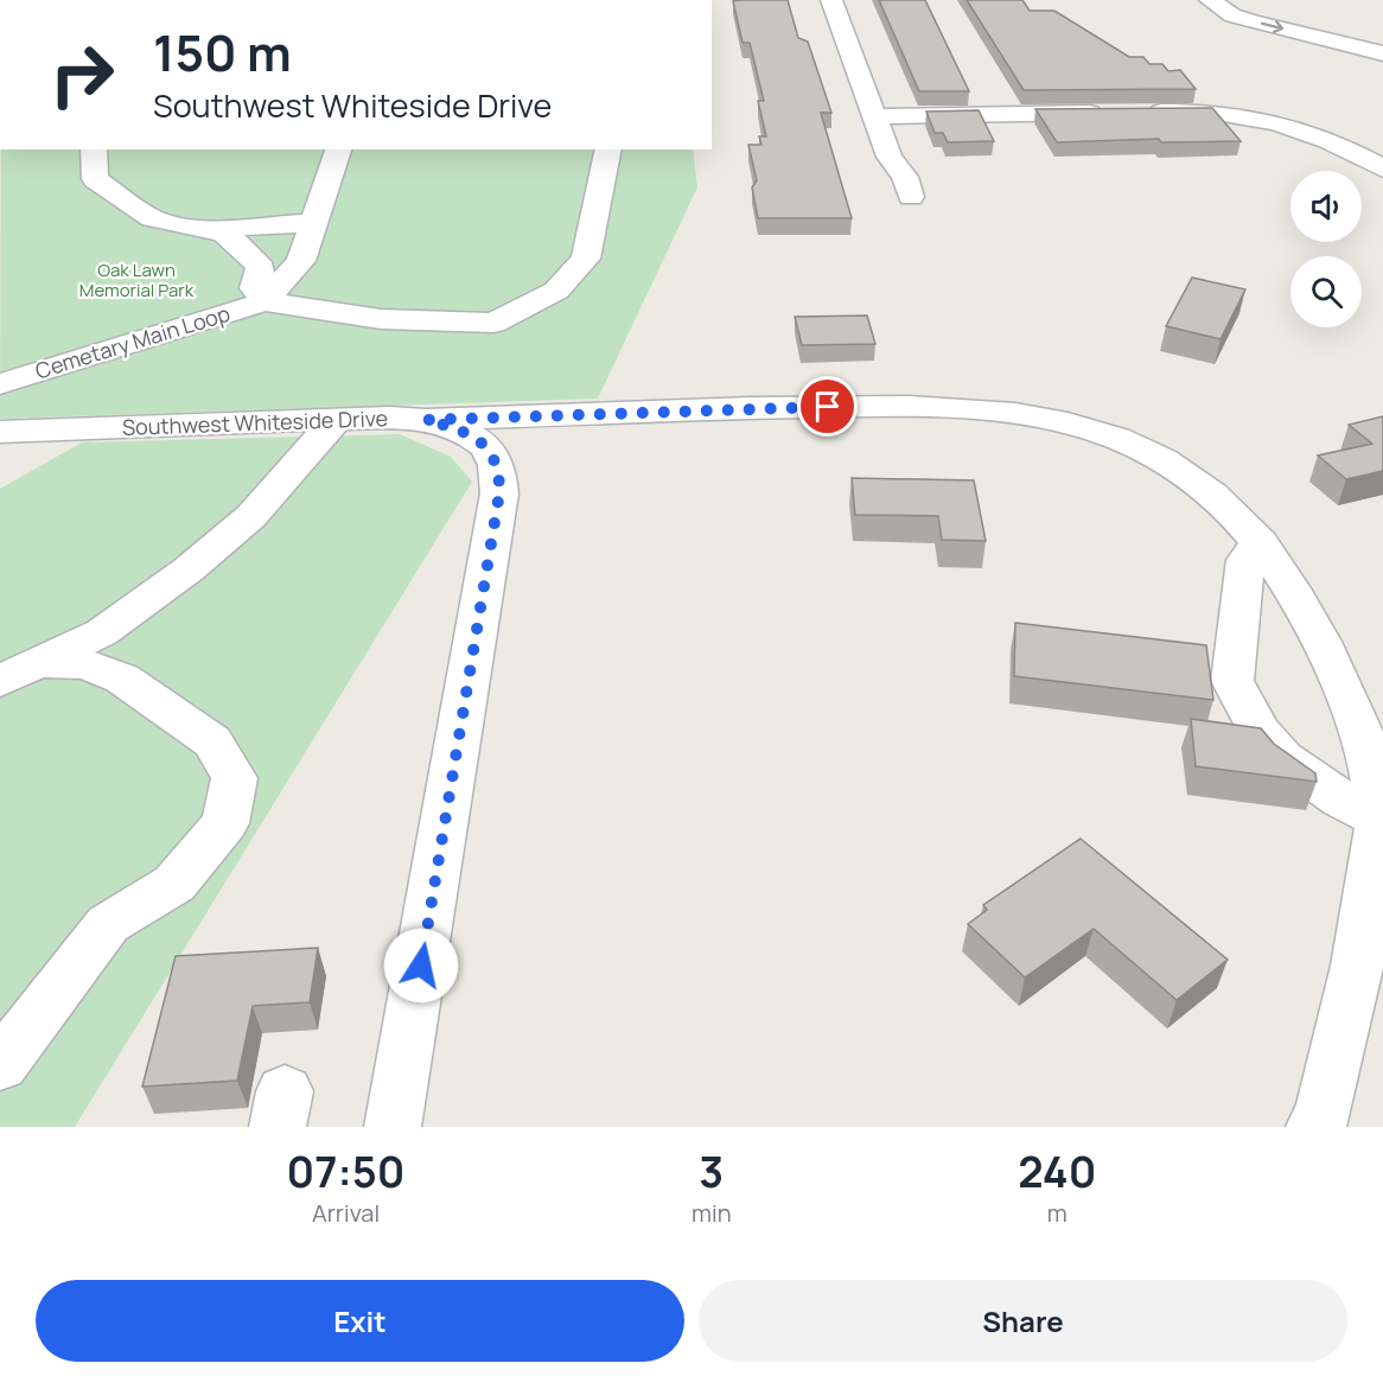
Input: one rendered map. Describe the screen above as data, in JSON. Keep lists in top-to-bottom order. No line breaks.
{"streets":{"street":["Cemetary Main Loop","Southwest Whiteside Drive"]},"parks":["Oak Lawn Memorial Park"],"page":{"turn":["150 m","Southwest Whiteside Drive"],"eta":["07:50","Arrival","3","min","240","m"],"buttons":["Exit","Share"]}}
